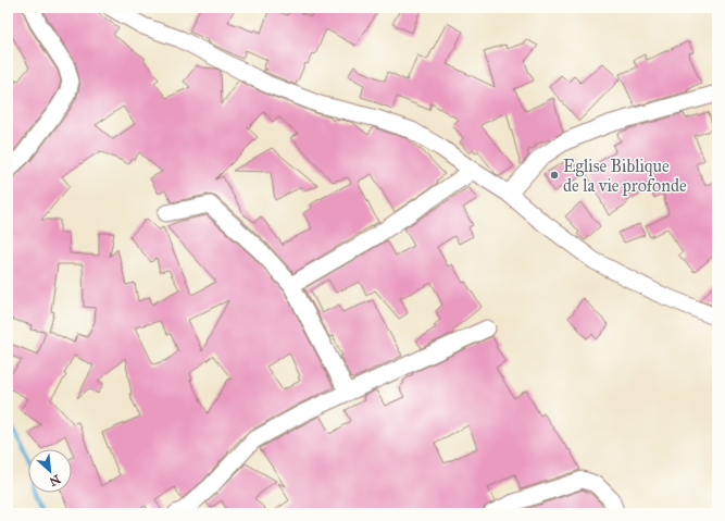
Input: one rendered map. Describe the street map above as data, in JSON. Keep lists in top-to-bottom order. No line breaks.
{"places":["Eglise Biblique de la vie profonde"],"north":"bottom right"}
